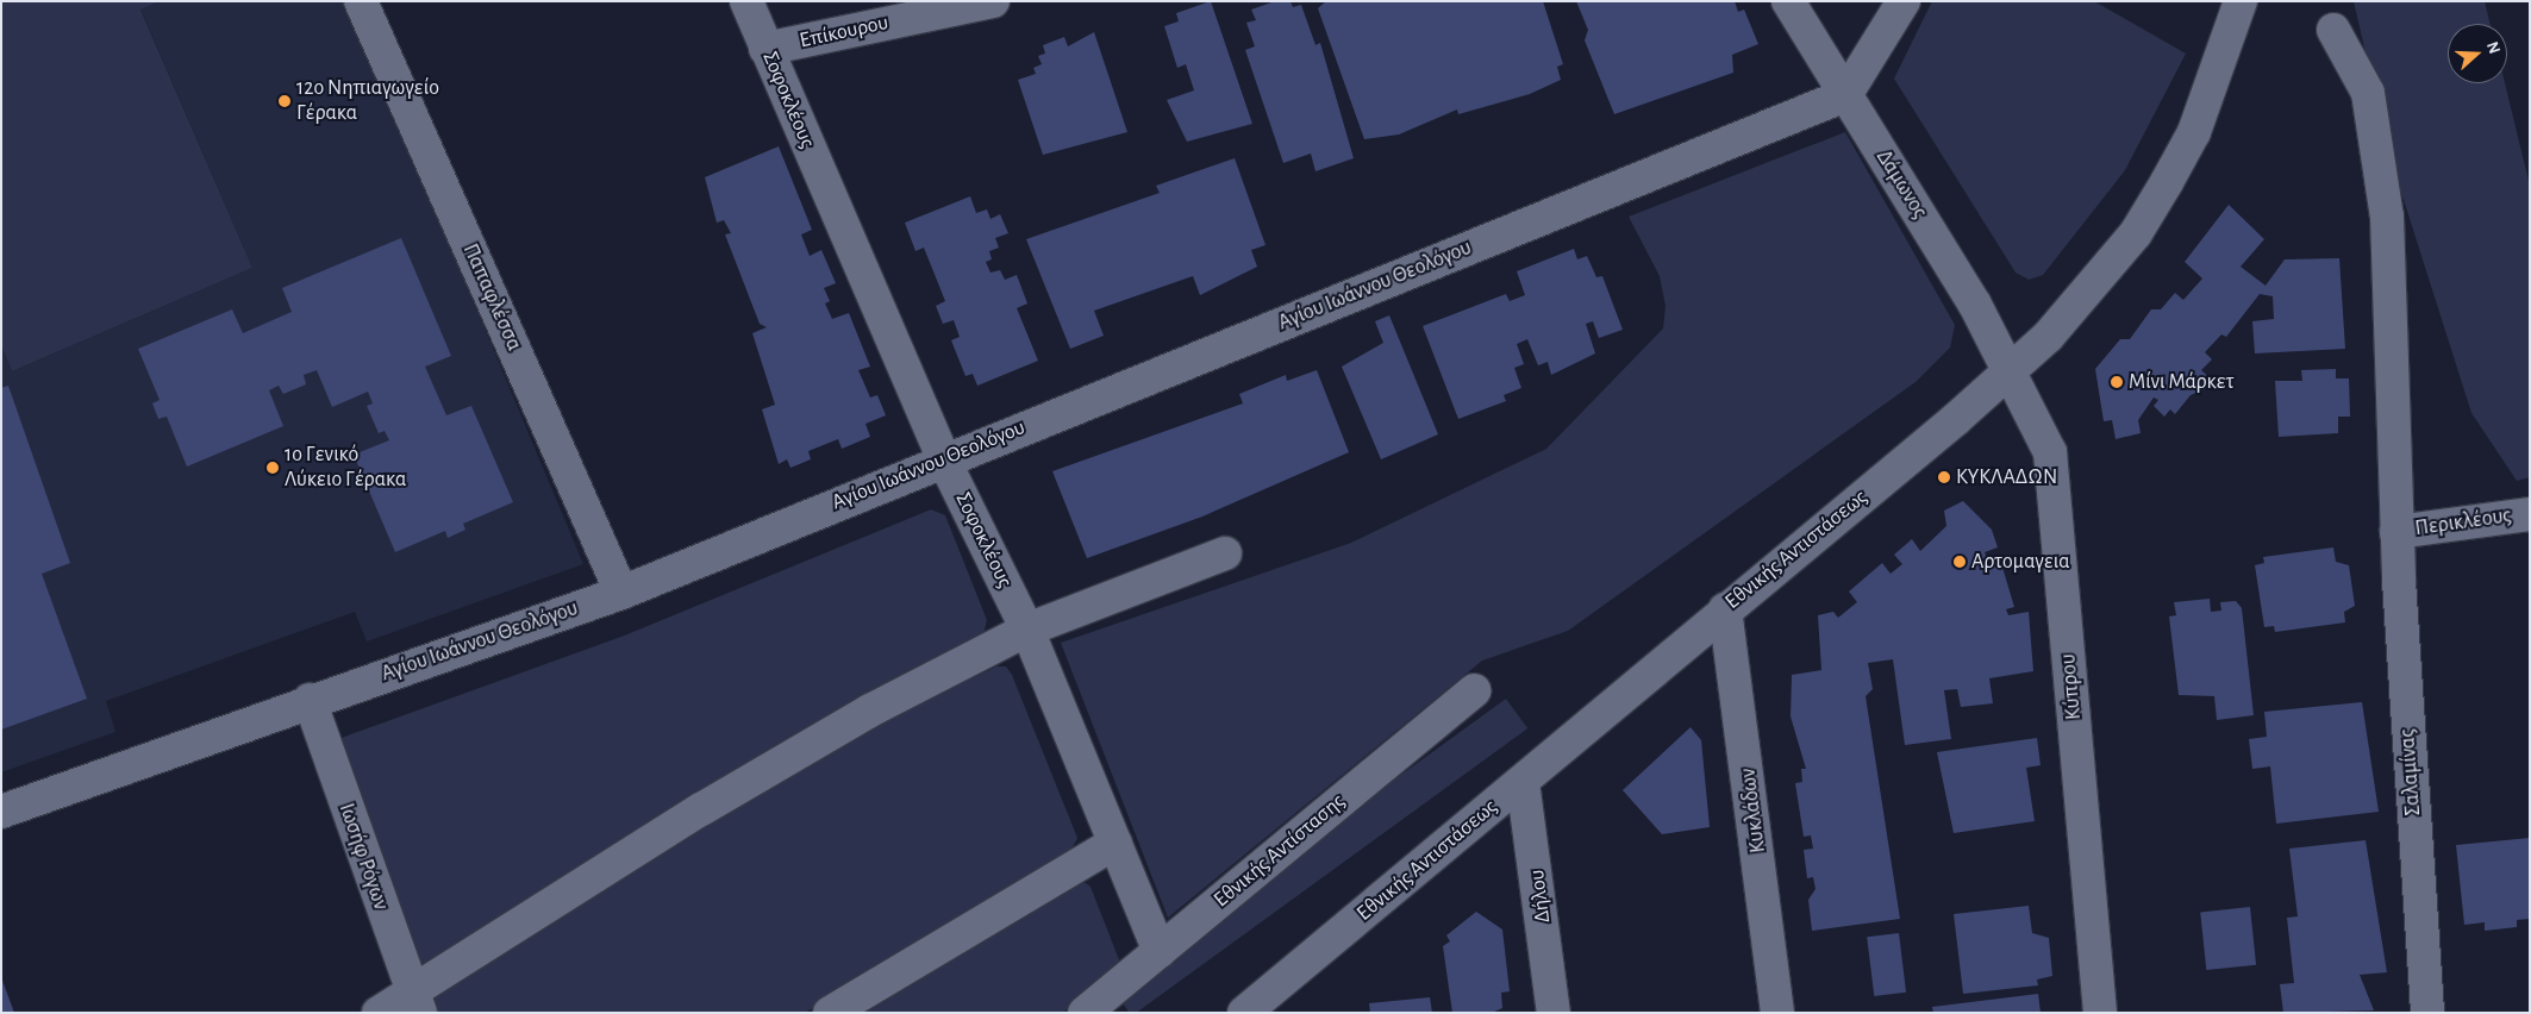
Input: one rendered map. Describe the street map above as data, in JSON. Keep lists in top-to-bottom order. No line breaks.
{"streets":{"street":["Επίκουρου","Σοφοκλέους","Δάμωνος","Αγίου Ιωάννου Θεολόγου","Παπαφλέσσα","Περικλέους","Εθνικής Αντιστάσεως","Κύπρου","Σαλαμίνας","Κυκλάδων","Εθνικής Αντίστασης","Ιωσήφ Ρόγων","Δήλου"]},"crossings":[["Επίκουρου","Σοφοκλέους"],["Σοφοκλέους","Αγίου Ιωάννου Θεολόγου"],["Σοφοκλέους","Εθνικής Αντίστασης"],["Δάμωνος","Αγίου Ιωάννου Θεολόγου"],["Δάμωνος","Εθνικής Αντιστάσεως"],["Δάμωνος","Κύπρου"],["Αγίου Ιωάννου Θεολόγου","Παπαφλέσσα"],["Αγίου Ιωάννου Θεολόγου","Ιωσήφ Ρόγων"],["Περικλέους","Σαλαμίνας"],["Εθνικής Αντιστάσεως","Κύπρου"],["Εθνικής Αντιστάσεως","Κυκλάδων"],["Εθνικής Αντιστάσεως","Δήλου"]],"places":["12ο Νηπιαγωγείο Γέρακα","Μίνι Μάρκετ","1ο Γενικό Λύκειο Γέρακα","ΚΥΚΛΑΔΩΝ","Αρτομαγεια"],"north":"right"}
